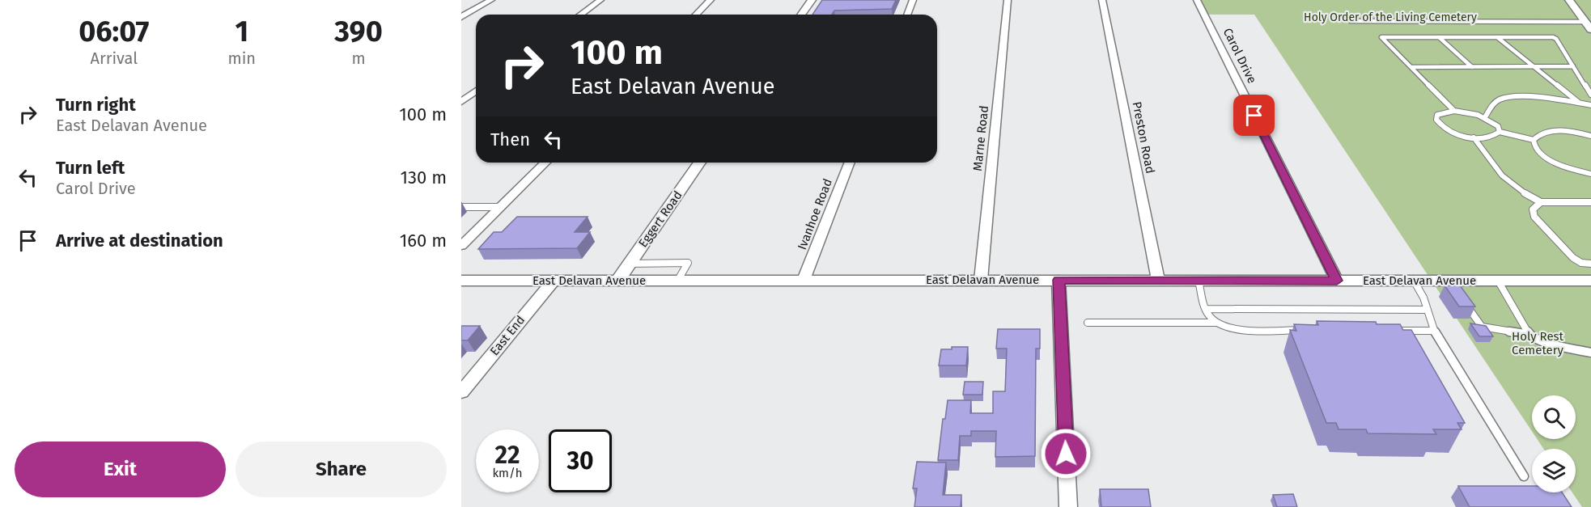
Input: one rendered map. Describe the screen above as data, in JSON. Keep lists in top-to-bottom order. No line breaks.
{"streets":{"street":["Carol Drive","Preston Road","Marne Road","Ivanhoe Road","Eggert Road","East Delavan Avenue","East End"]},"crossings":[["Carol Drive","East Delavan Avenue"],["Preston Road","East Delavan Avenue"],["Marne Road","East Delavan Avenue"],["Ivanhoe Road","East Delavan Avenue"],["Eggert Road","East Delavan Avenue"],["East Delavan Avenue","East End"]],"parks":["Holy Order of the Living Cemetery","Holy Rest Cemetery"],"page":{"eta":["06:07","Arrival","1","min","390","m"],"turn":["100 m","East Delavan Avenue"],"list":[{"name":"Turn right","note":"East Delavan Avenue","value":"100 m"},{"name":"Turn left","note":"Carol Drive","value":"130 m"},{"name":"Arrive at destination","value":"160 m"}],"then":"Then","speed":"22 km/h","limit":"30","buttons":["Exit","Share"]}}
